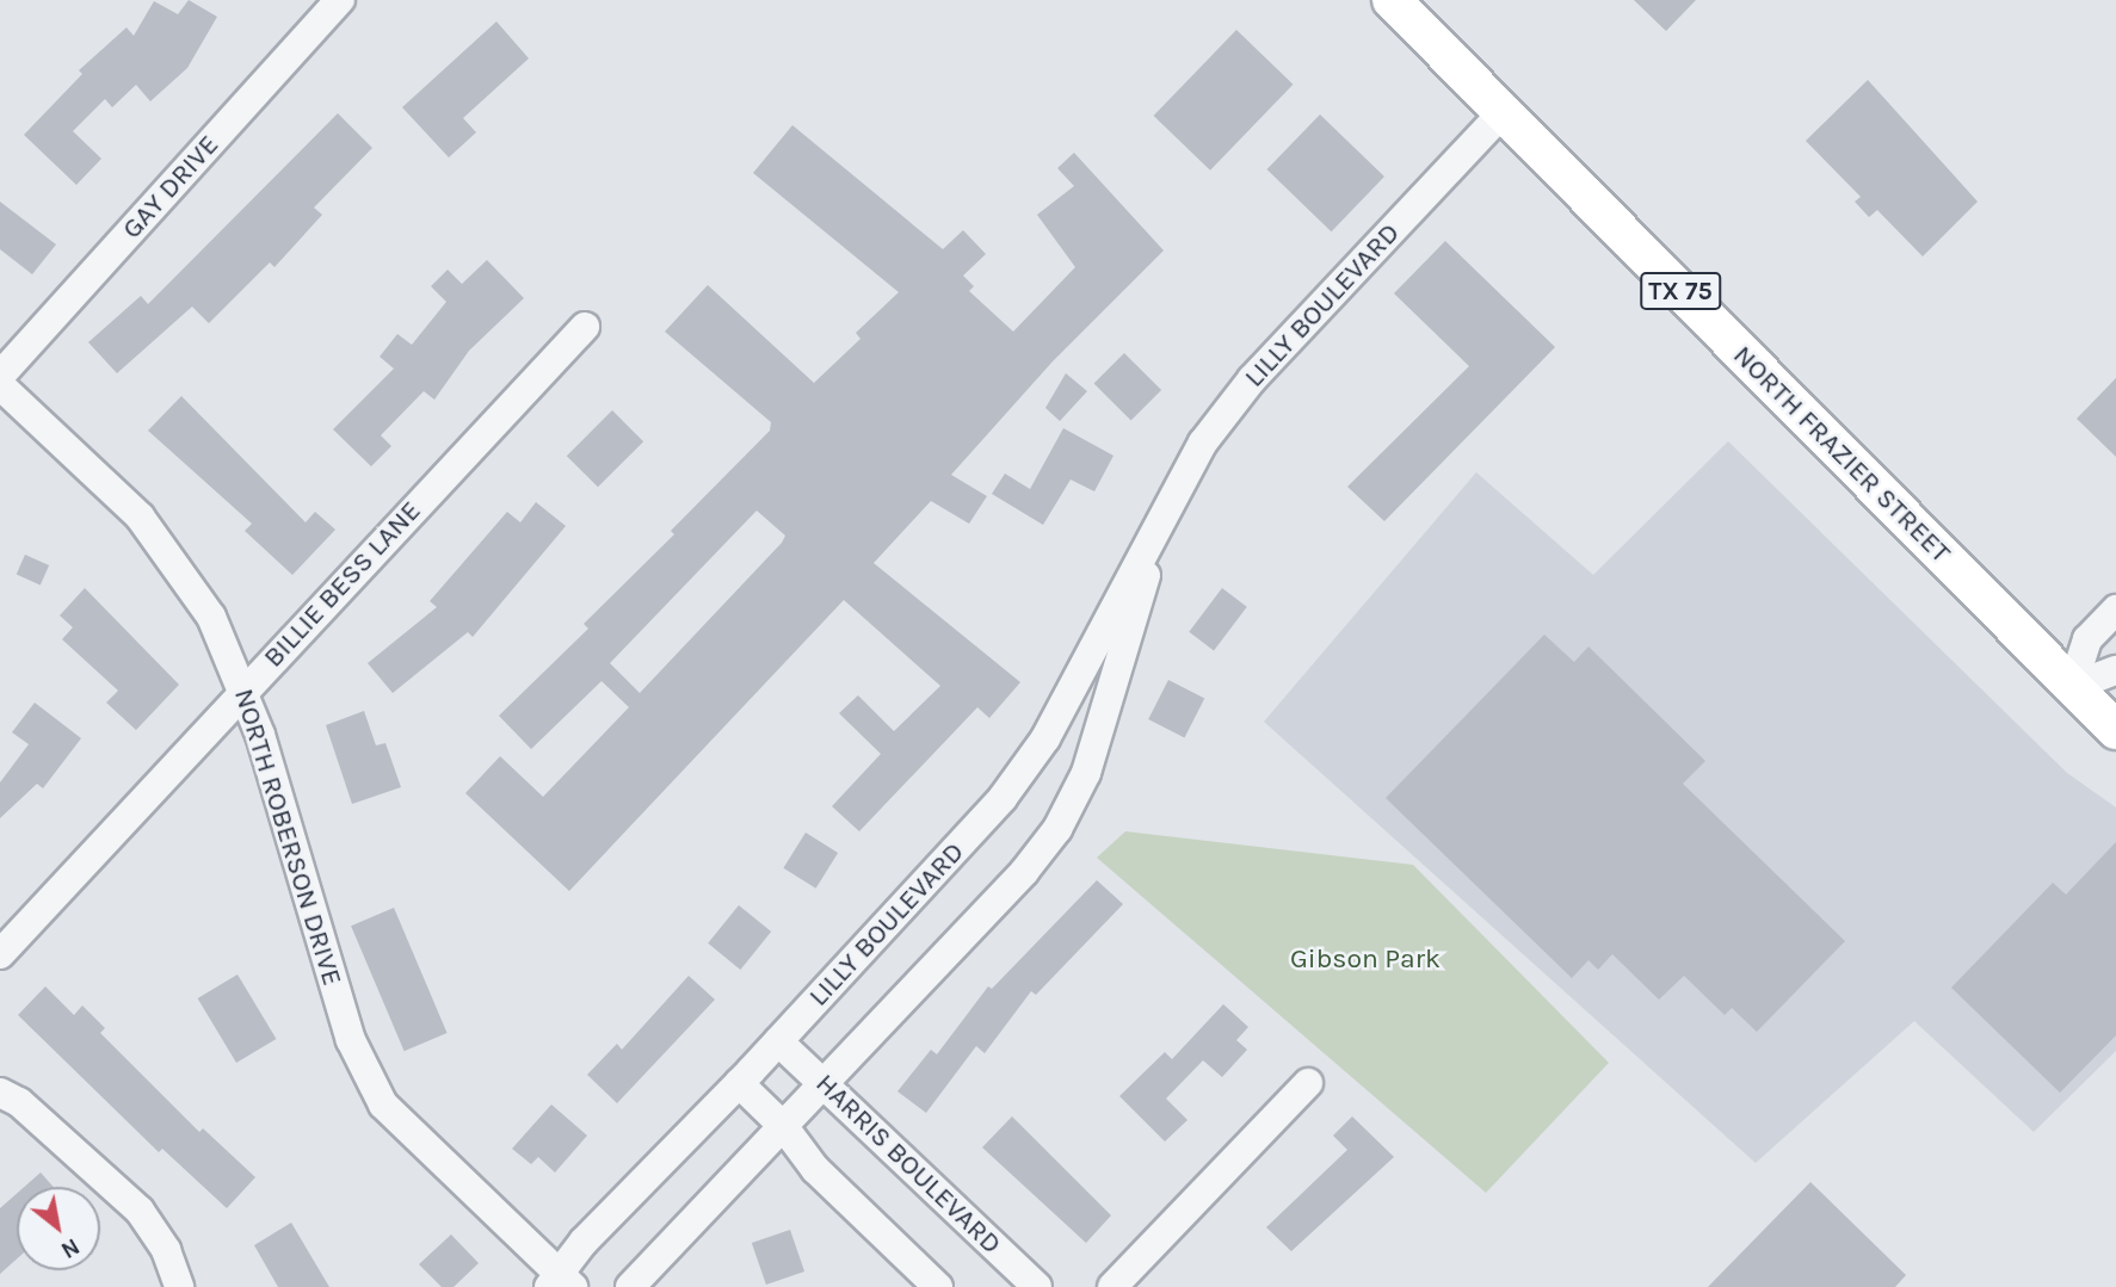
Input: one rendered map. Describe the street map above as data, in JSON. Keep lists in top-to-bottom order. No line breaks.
{"streets":{"main road":["TX 75","NORTH FRAZIER STREET"],"street":["GAY DRIVE","LILLY BOULEVARD","BILLIE BESS LANE","NORTH ROBERSON DRIVE","HARRIS BOULEVARD"]},"crossings":[["LILLY BOULEVARD","NORTH FRAZIER STREET"],["LILLY BOULEVARD","NORTH ROBERSON DRIVE"],["LILLY BOULEVARD","HARRIS BOULEVARD"],["BILLIE BESS LANE","NORTH ROBERSON DRIVE"]],"parks":["Gibson Park"],"north":"bottom right"}
